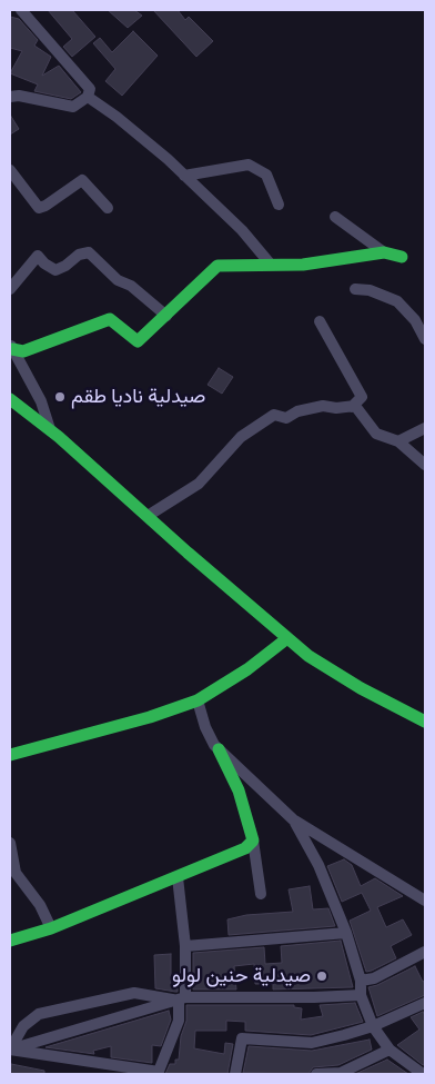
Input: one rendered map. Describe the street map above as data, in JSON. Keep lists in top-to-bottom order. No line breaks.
{"places":["صيدلية ناديا طقم","صيدلية حنين لولو"]}
